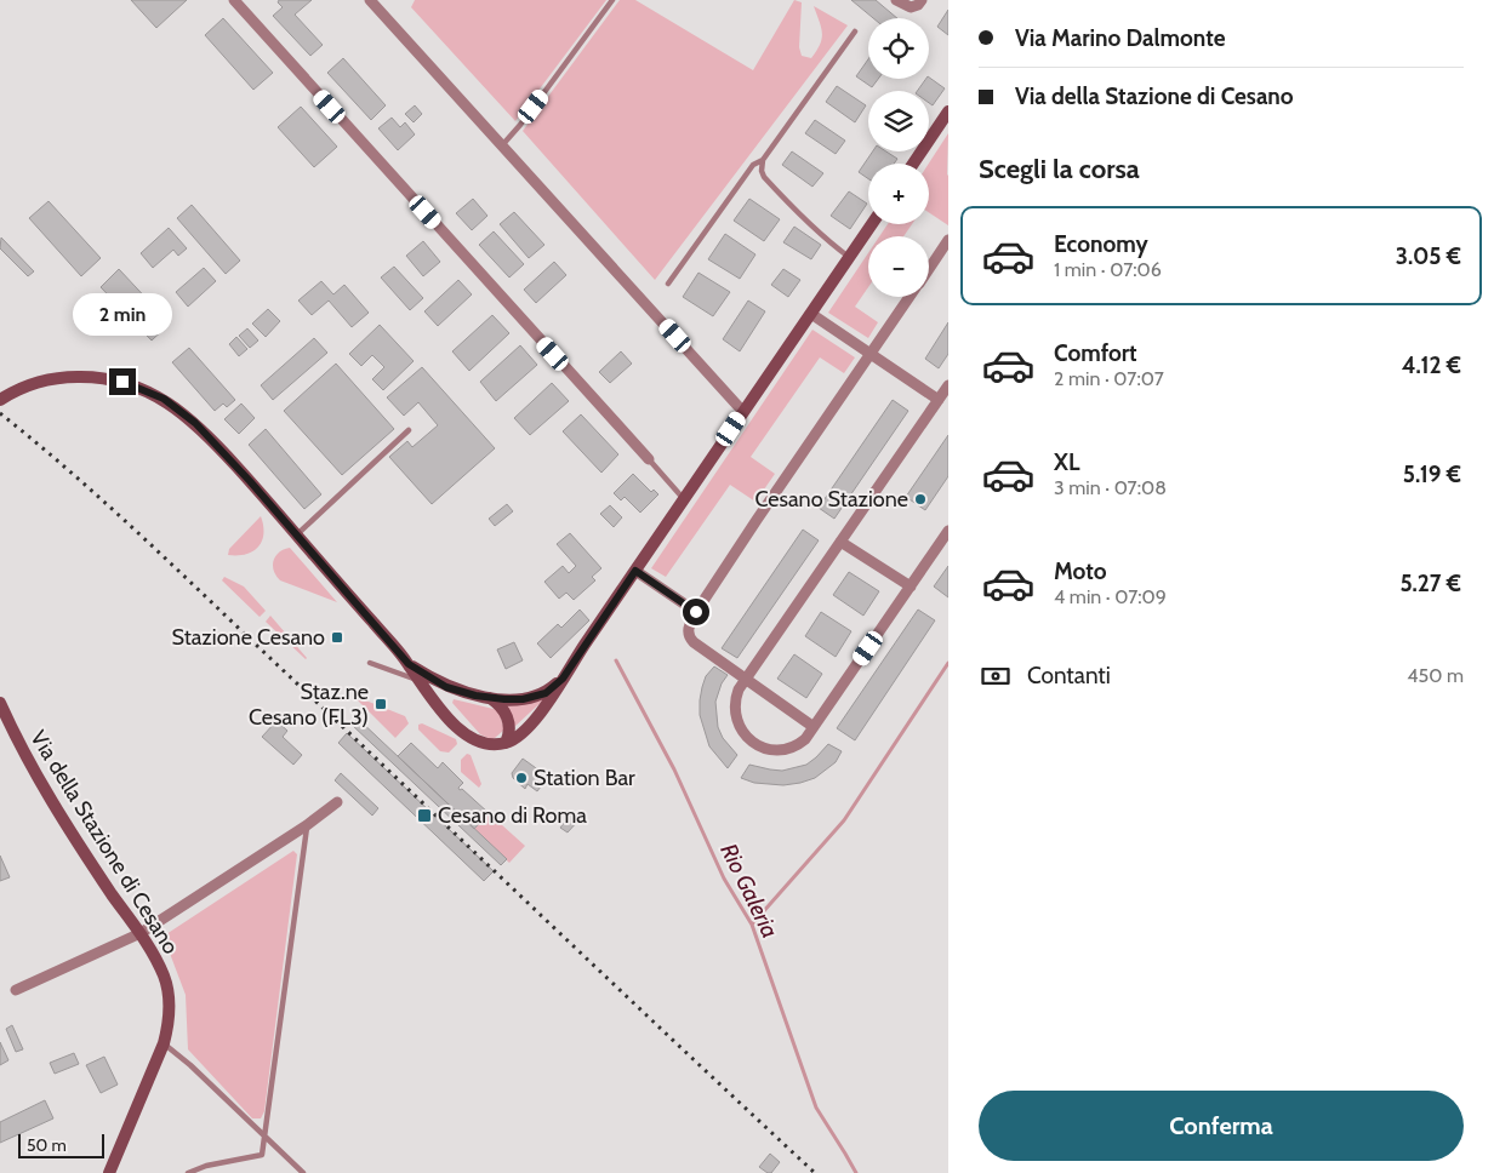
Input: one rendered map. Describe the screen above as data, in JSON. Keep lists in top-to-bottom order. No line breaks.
{"streets":{"street":["Via della Stazione di Cesano"]},"water":["Rio Galeria"],"places":{"other":["Cesano Stazione","Station Bar"],"transit":["Stazione Cesano","Staz.ne Cesano (FL3)","Cesano di Roma"]},"scale_bar":"50 m","page":{"banner":["Via Marino Dalmonte","Via della Stazione di Cesano"],"map_buttons":["+","−"],"heading":"Scegli la corsa","list":[{"name":"Economy","note":"1 min · 07:06","value":"3.05 €"},{"name":"Comfort","note":"2 min · 07:07","value":"4.12 €"},{"name":"XL","note":"3 min · 07:08","value":"5.19 €"},{"name":"Moto","note":"4 min · 07:09","value":"5.27 €"}],"bubble":"2 min","pay":["Contanti","450 m"],"buttons":"Conferma","scale":"50 m"}}
